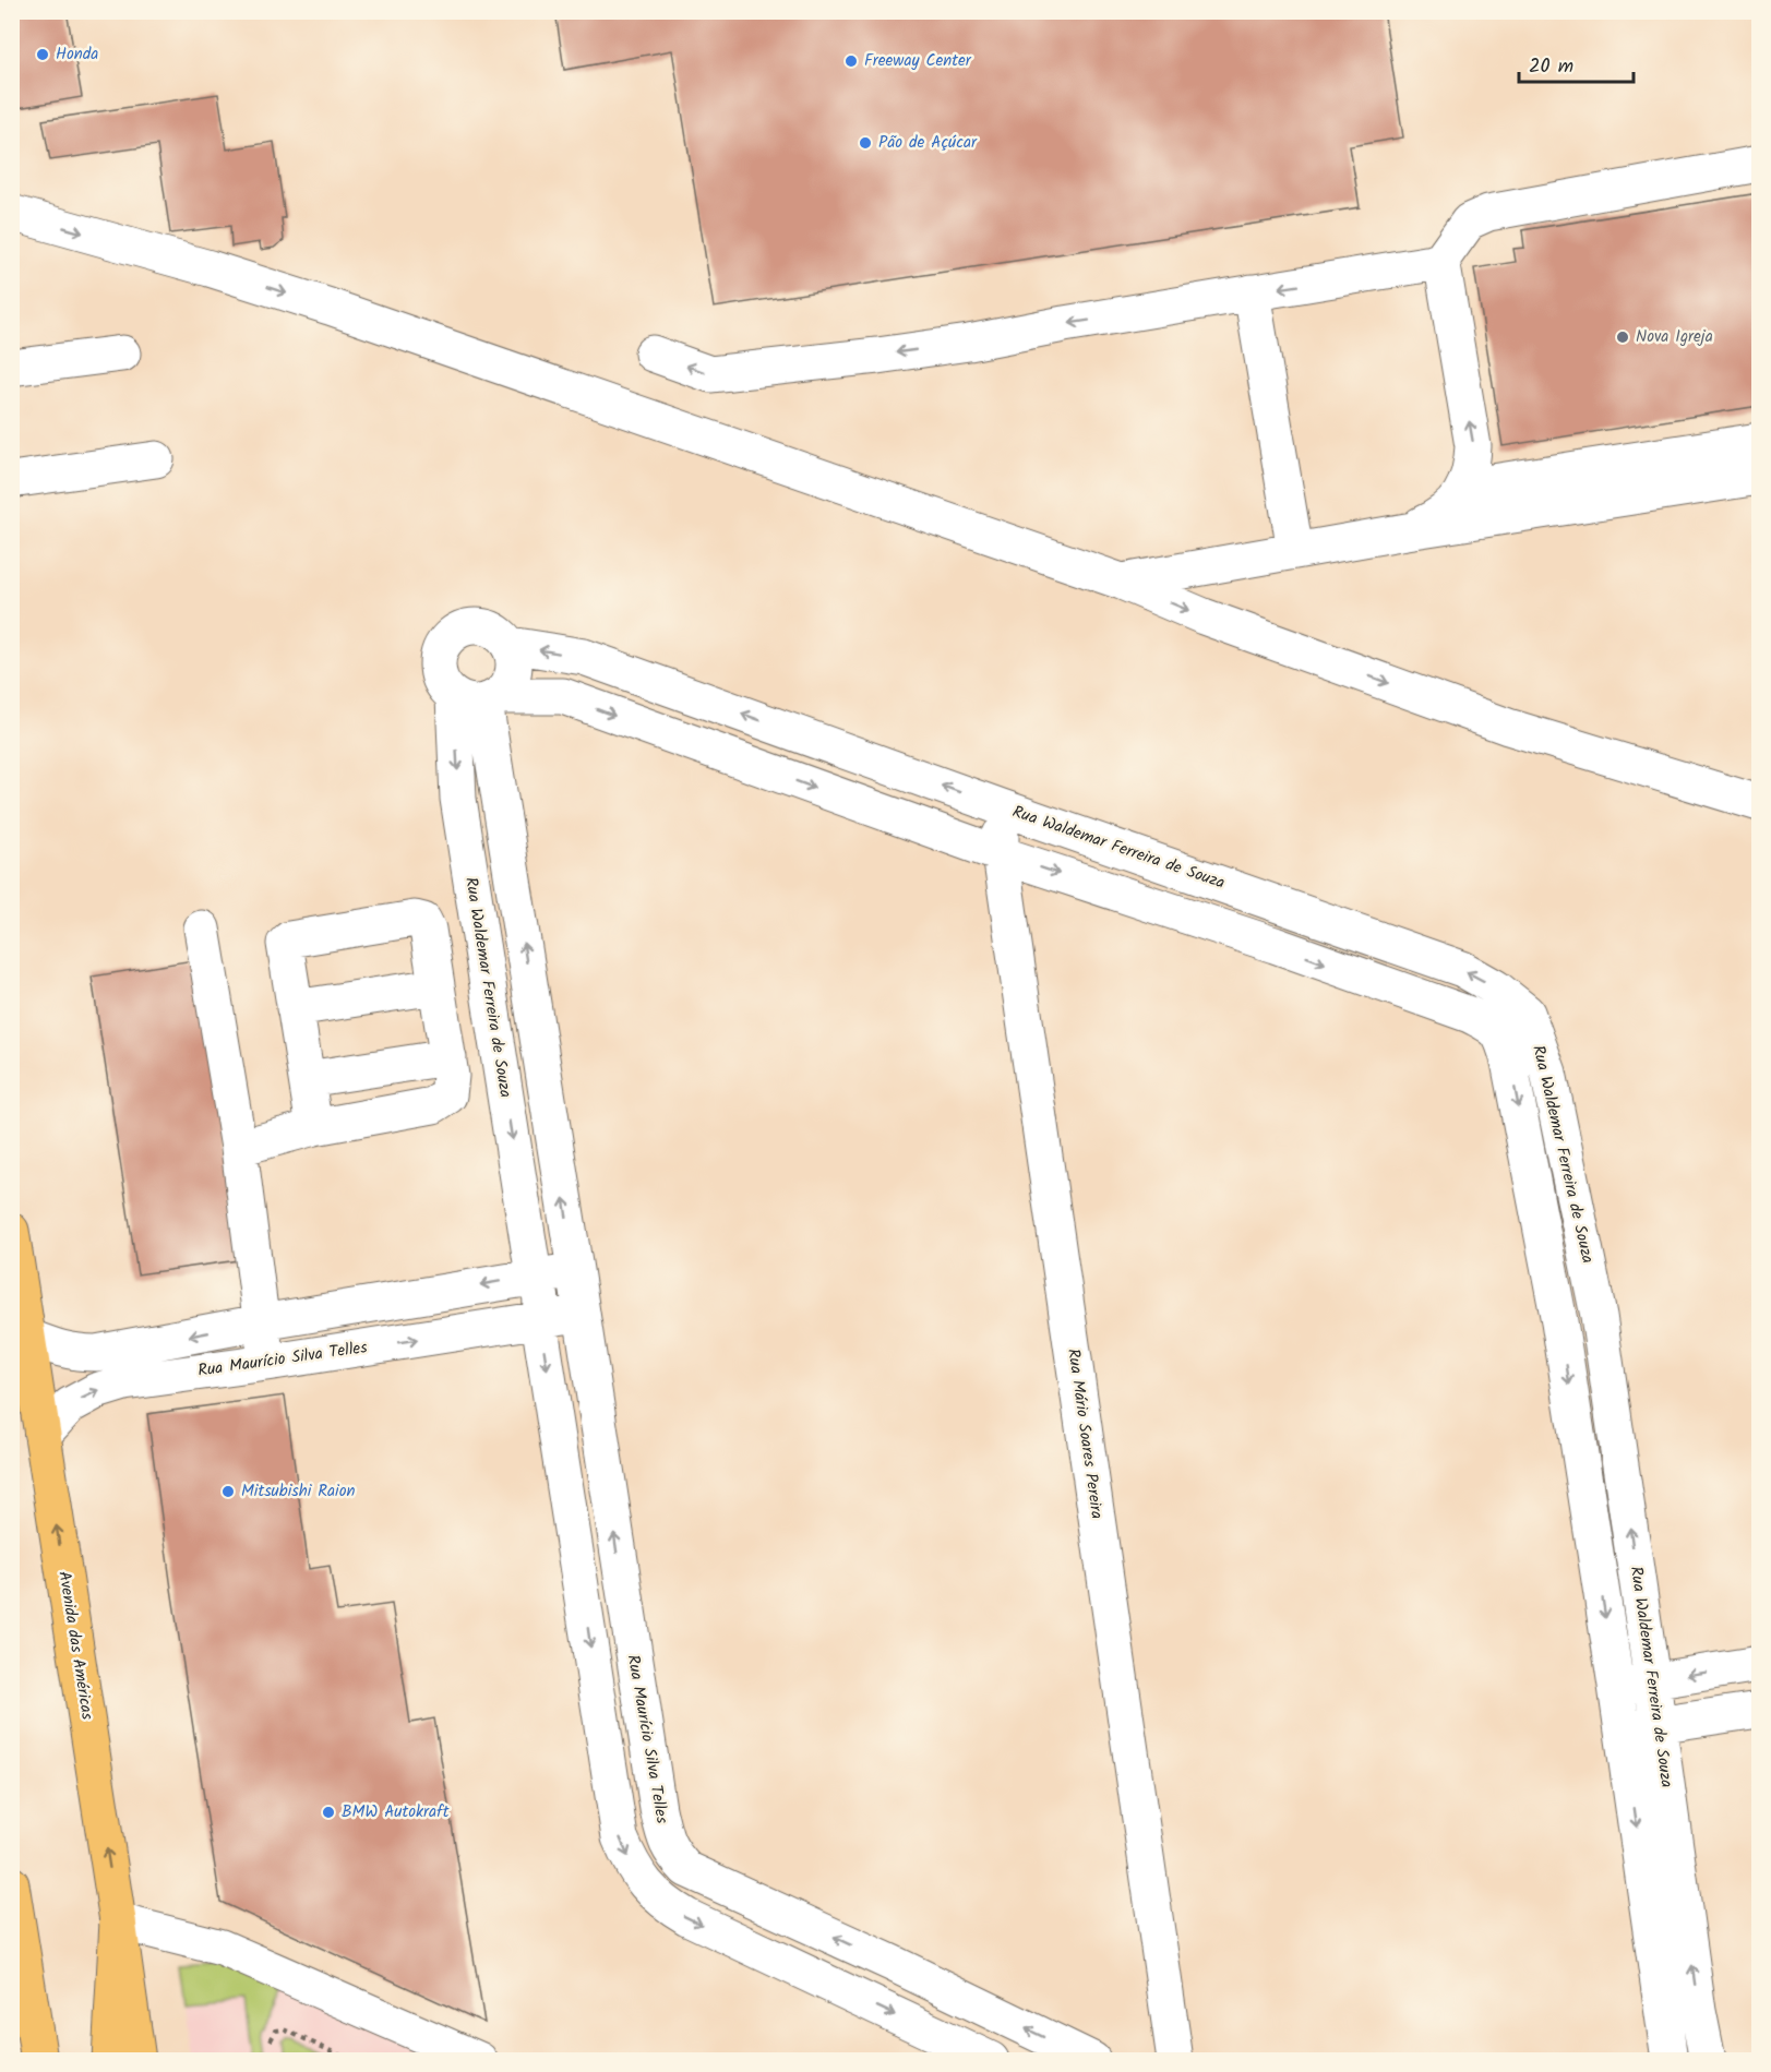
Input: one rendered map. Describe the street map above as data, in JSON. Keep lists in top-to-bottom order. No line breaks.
{"streets":{"main road":["Avenida das Américas"],"street":["Rua Waldemar Ferreira de Souza","Rua Maurício Silva Telles","Rua Mário Soares Pereira"]},"crossings":[["Rua Waldemar Ferreira de Souza","Rua Maurício Silva Telles"],["Rua Waldemar Ferreira de Souza","Rua Mário Soares Pereira"],["Rua Maurício Silva Telles","Avenida das Américas"]],"one_way":["Avenida das Américas"],"places":["Honda","Freeway Center","Pão de Açúcar","Nova Igreja","Mitsubishi Raion","BMW Autokraft"],"scale_bar":"20 m"}
